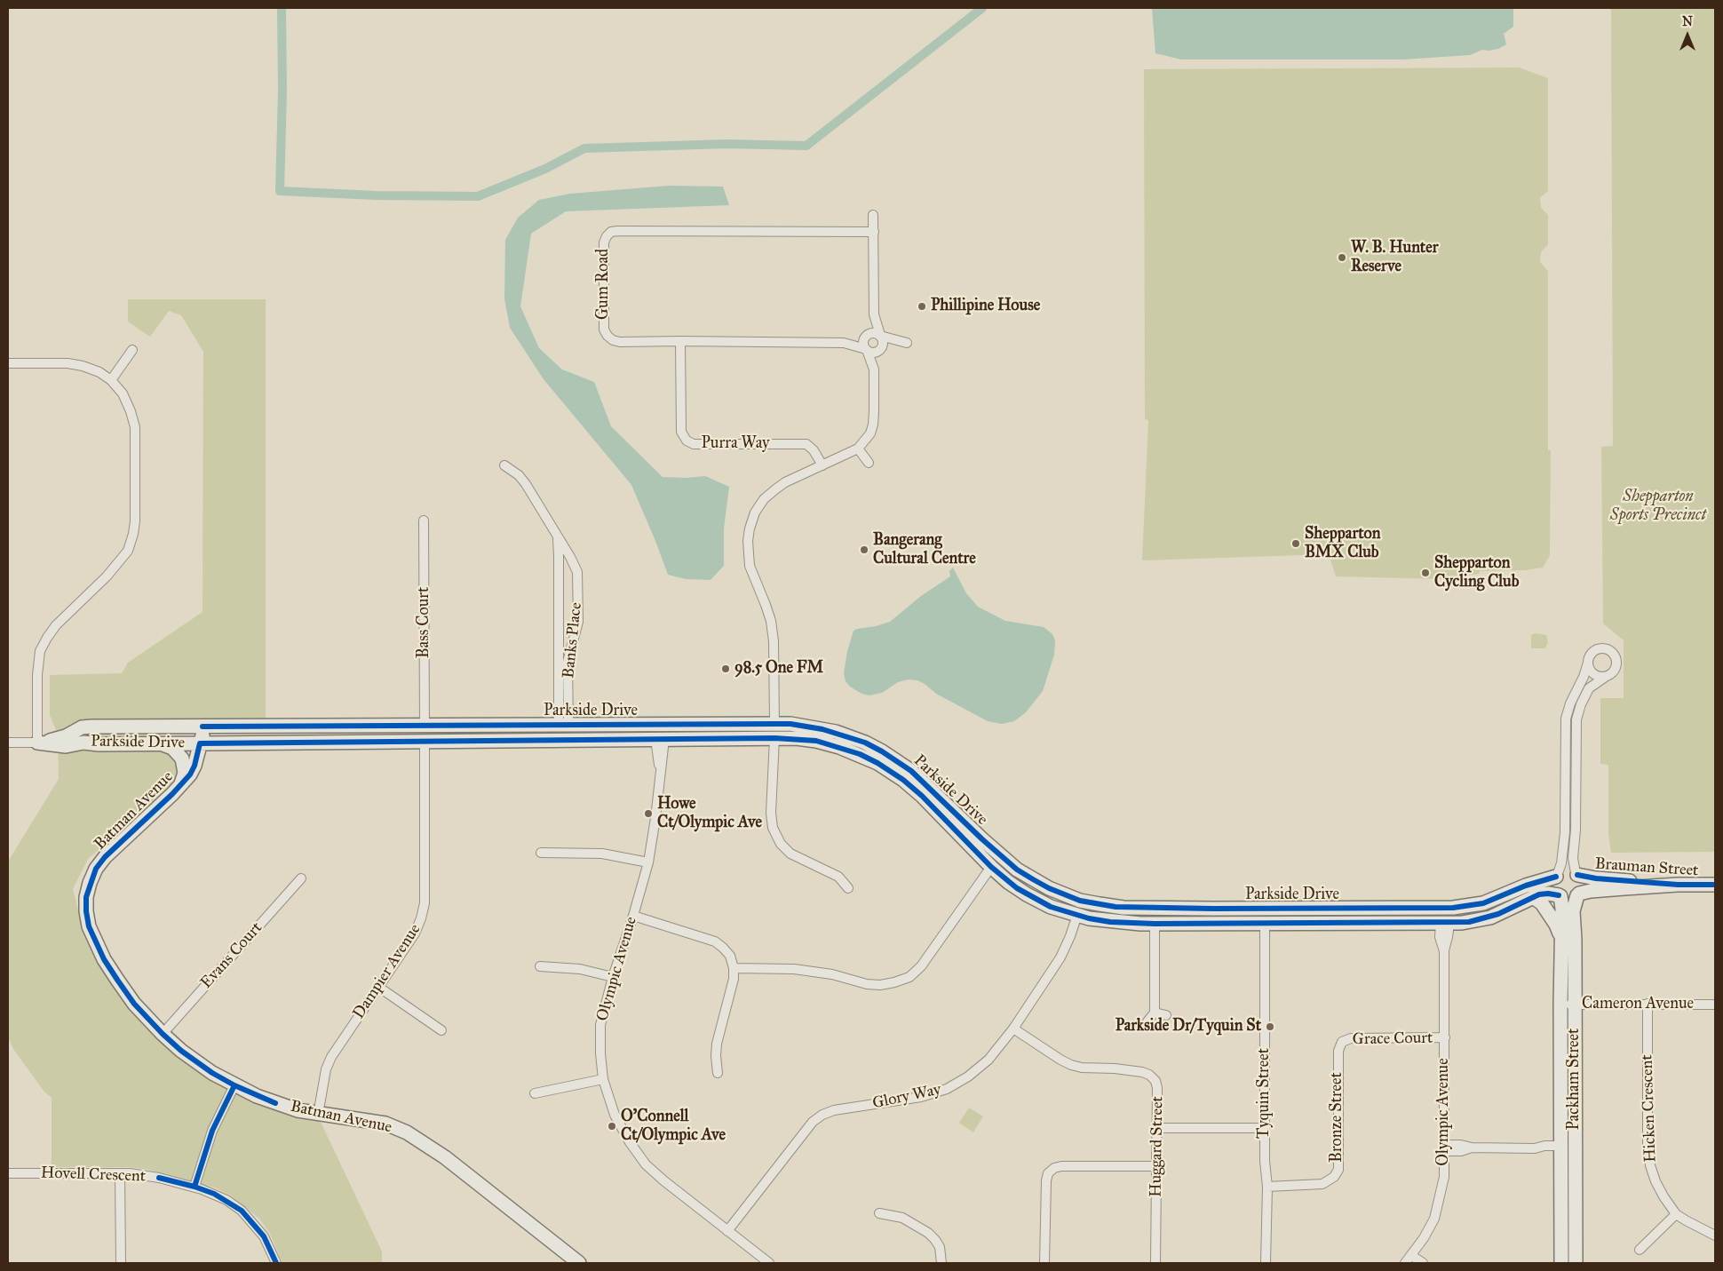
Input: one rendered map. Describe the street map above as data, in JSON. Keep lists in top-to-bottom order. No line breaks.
{"streets":{"street":["Gum Road","Purra Way","Bass Court","Banks Place","Parkside Drive","Batman Avenue","Brauman Street","Evans Court","Olympic Avenue","Dampier Avenue","Cameron Avenue","Grace Court","Packham Street","Tyquin Street","Glory Way","Hicken Crescent","Bronze Street","Huggard Street","Hovell Crescent"]},"crossings":[["Gum Road","Purra Way"],["Bass Court","Parkside Drive"],["Banks Place","Parkside Drive"],["Parkside Drive","Batman Avenue"],["Parkside Drive","Brauman Street"],["Parkside Drive","Olympic Avenue"],["Parkside Drive","Dampier Avenue"],["Parkside Drive","Packham Street"],["Parkside Drive","Tyquin Street"],["Parkside Drive","Glory Way"],["Batman Avenue","Evans Court"],["Batman Avenue","Dampier Avenue"],["Brauman Street","Packham Street"],["Olympic Avenue","Grace Court"],["Olympic Avenue","Glory Way"],["Cameron Avenue","Packham Street"],["Cameron Avenue","Hicken Crescent"],["Grace Court","Bronze Street"],["Tyquin Street","Bronze Street"],["Glory Way","Huggard Street"]],"parks":["Shepparton Sports Precinct"],"places":["W. B. Hunter Reserve","Phillipine House","Shepparton BMX Club","Bangerang Cultural Centre","Shepparton Cycling Club","98.5 One FM","Howe Ct/Olympic Ave","Parkside Dr/Tyquin St","O'Connell Ct/Olympic Ave"],"north":"top"}
